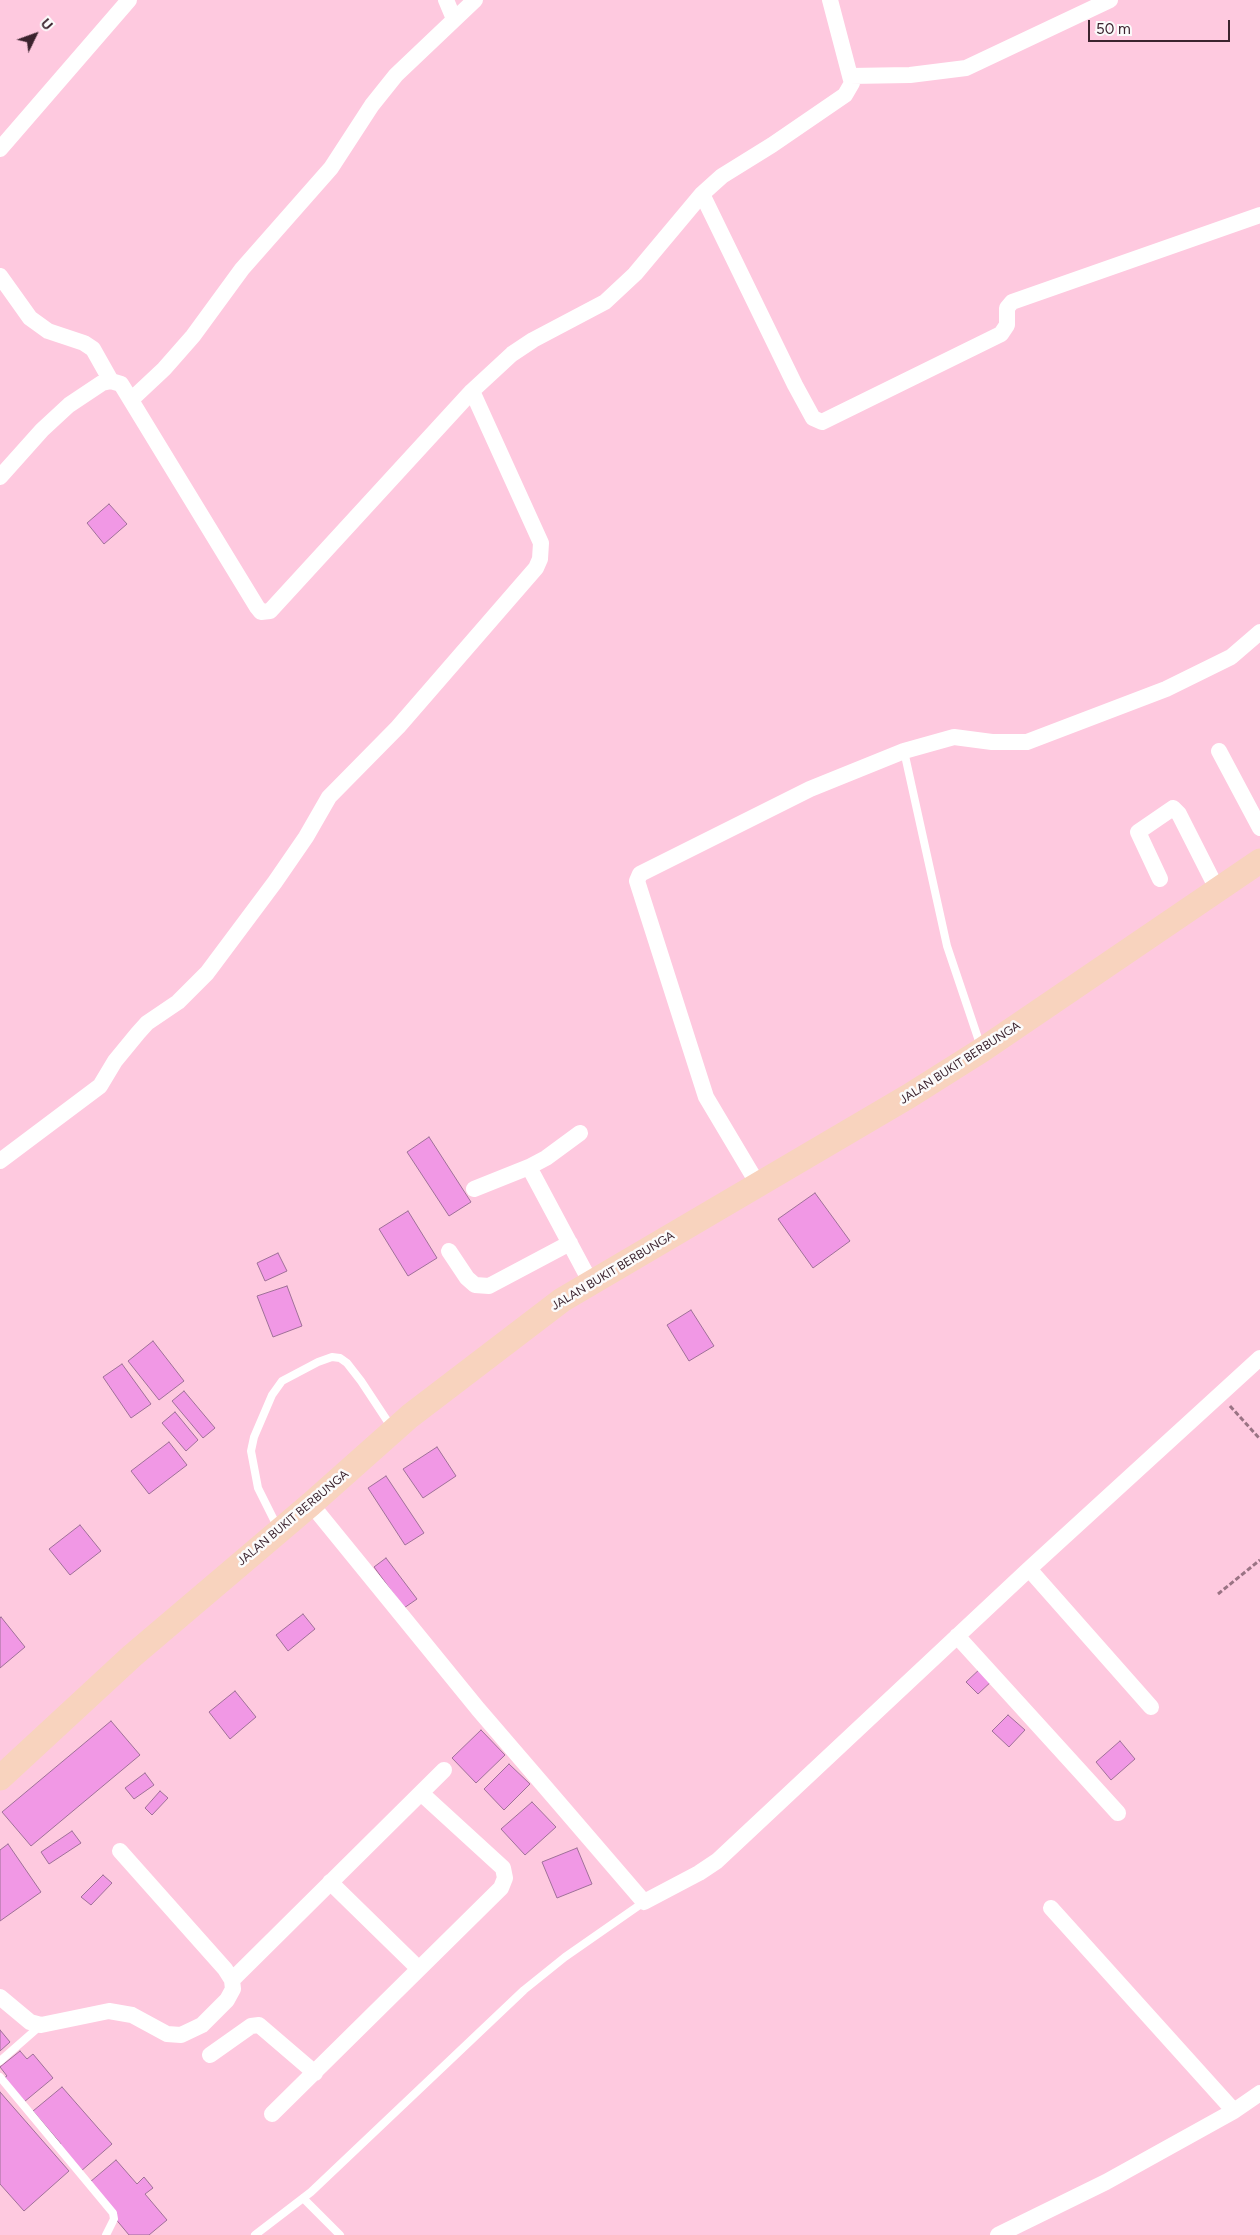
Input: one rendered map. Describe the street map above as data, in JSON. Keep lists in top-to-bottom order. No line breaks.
{"streets":{"main road":["JALAN BUKIT BERBUNGA"]},"scale_bar":"50 m","north":"top right"}
